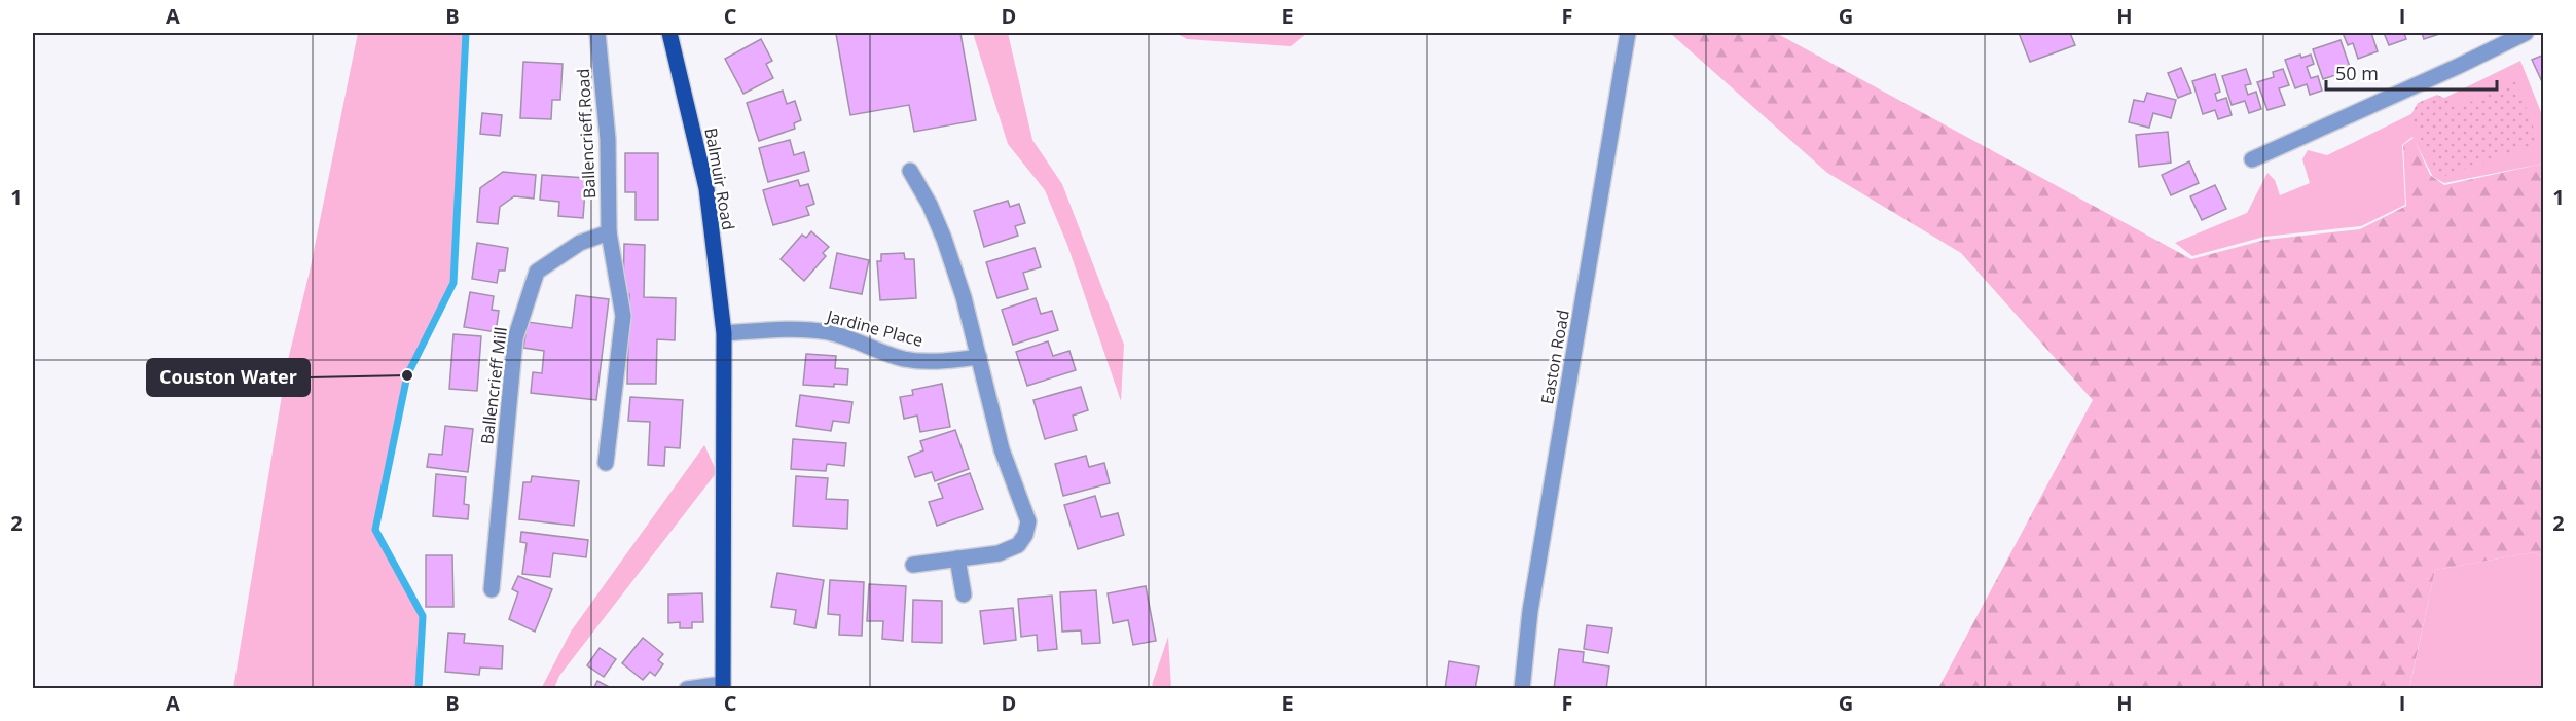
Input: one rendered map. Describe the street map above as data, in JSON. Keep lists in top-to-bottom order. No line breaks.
{"streets":{"main road":["Balmuir Road"],"street":["Ballencrieff Road","Jardine Place","Easton Road","Ballencrieff Mill"]},"crossings":[["Ballencrieff Road","Ballencrieff Mill"],["Balmuir Road","Jardine Place"]],"places":["Couston Water"],"scale_bar":"50 m","grid":{"columns":["A","B","C","D","E","F","G","H","I"],"rows":["1","2"]}}
